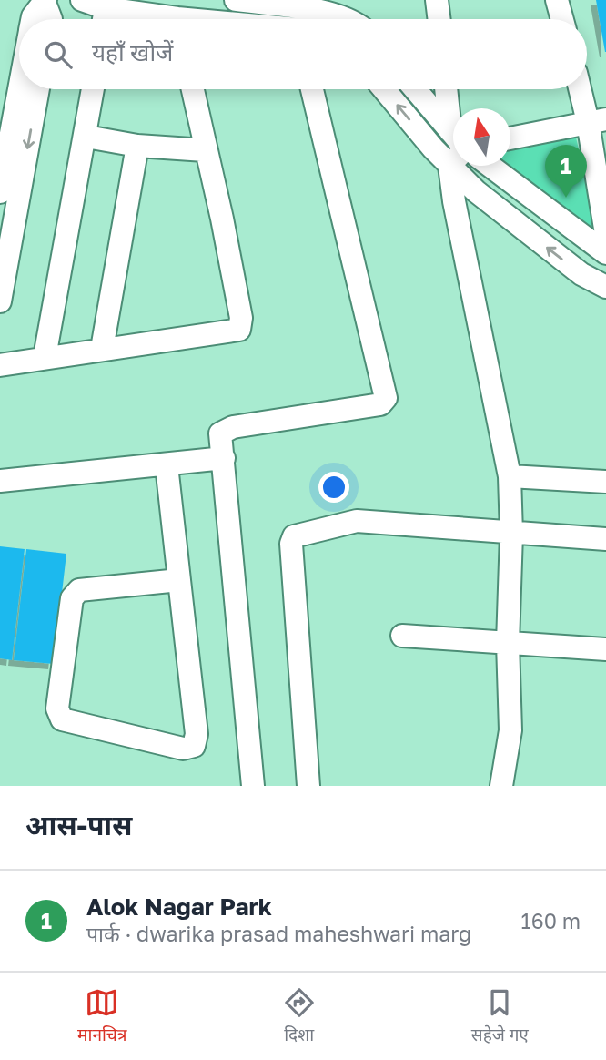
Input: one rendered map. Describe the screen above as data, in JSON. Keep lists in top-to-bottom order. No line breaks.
{"north":"top","page":{"search":"यहाँ खोजें","pins":"1","heading":"आस-पास","list":[{"mark":"1","name":"Alok Nagar Park","note":"पार्क · dwarika prasad maheshwari marg","value":"160 m"}],"nav":["मानचित्र","दिशा","सहेजे गए"]}}
